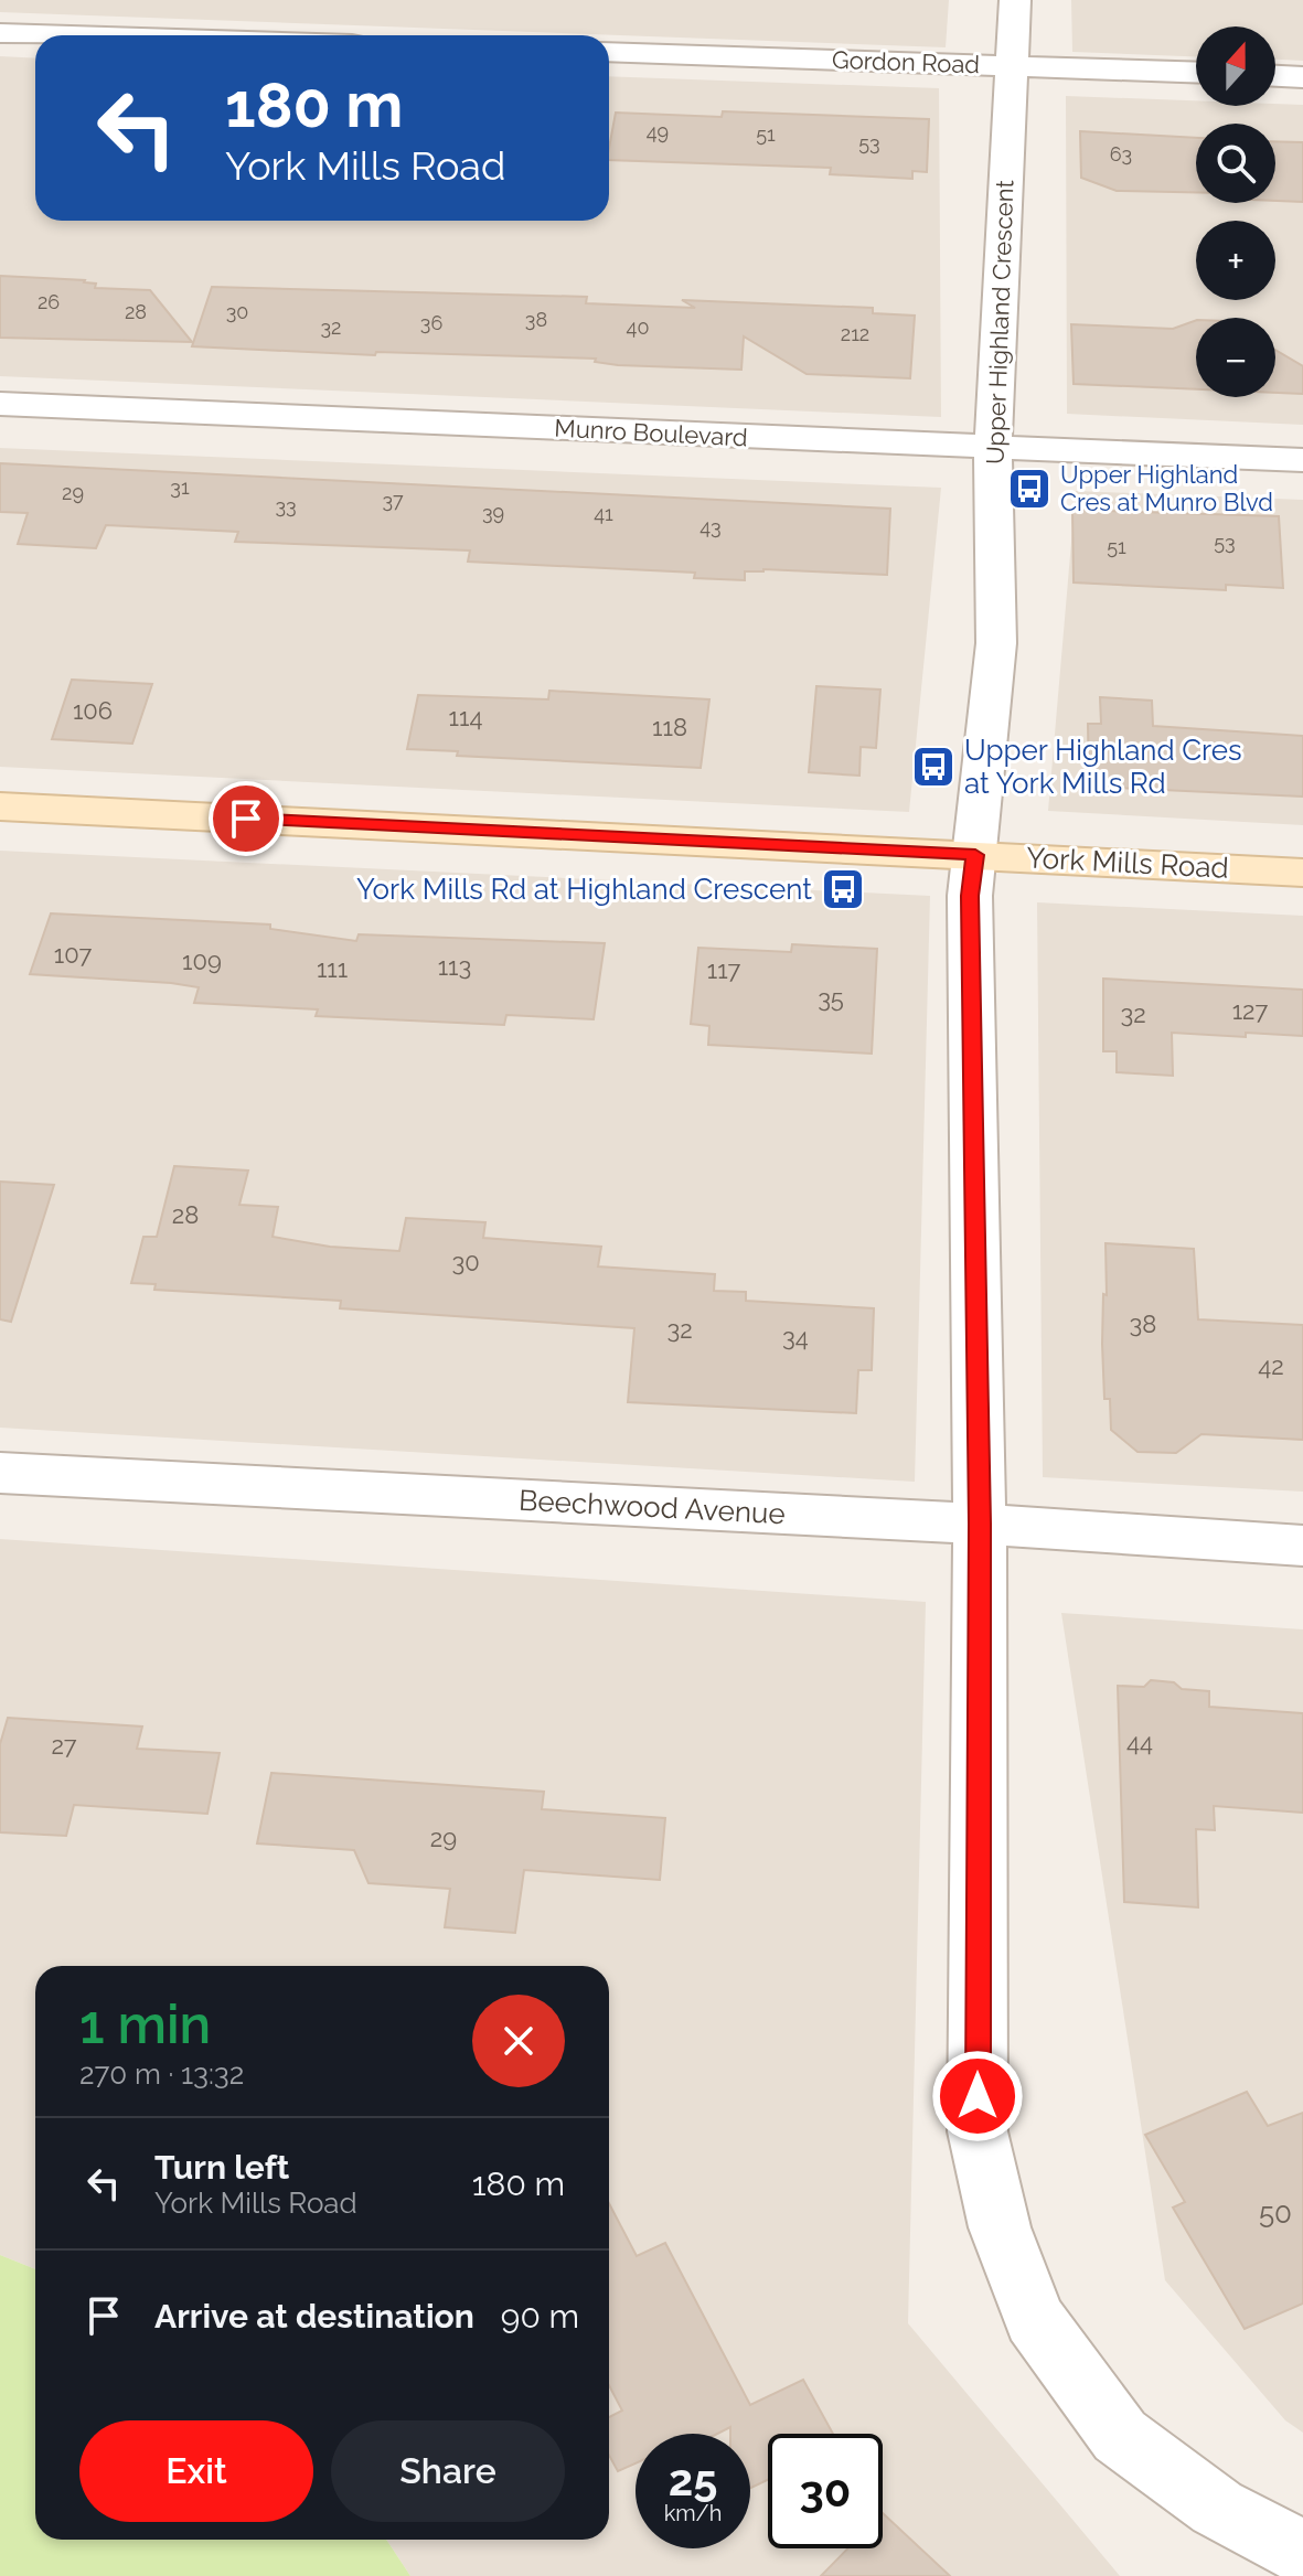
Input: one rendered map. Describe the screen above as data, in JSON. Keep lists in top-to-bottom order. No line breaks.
{"streets":{"main road":["York Mills Road"],"street":["Gordon Road","Upper Highland Crescent","Munro Boulevard","Beechwood Avenue"]},"crossings":[["Gordon Road","Upper Highland Crescent"],["Upper Highland Crescent","Munro Boulevard"],["Upper Highland Crescent","York Mills Road"],["Upper Highland Crescent","Beechwood Avenue"]],"places":{"bus stop":["Upper Highland Cres at Munro Blvd","Upper Highland Cres at York Mills Rd","York Mills Rd at Highland Crescent"]},"house_numbers":["49","51","53","63","26","28","30","38","36","32","40","212","31","29","37","33","39","41","43","53","51","106","114","118","107","109","113","111","117","35","127","32","28","30","38","32","34","42","44","27","29","50"],"north":"top","page":{"map_buttons":["+","−"],"turn":["180 m","York Mills Road"],"heading":["1 min","270 m · 13:32"],"list":[{"name":"Turn left","note":"York Mills Road","value":"180 m"},{"name":"Arrive at destination","value":"90 m"}],"buttons":["Exit","Share"],"speed":"25 km/h","limit":"30"}}
